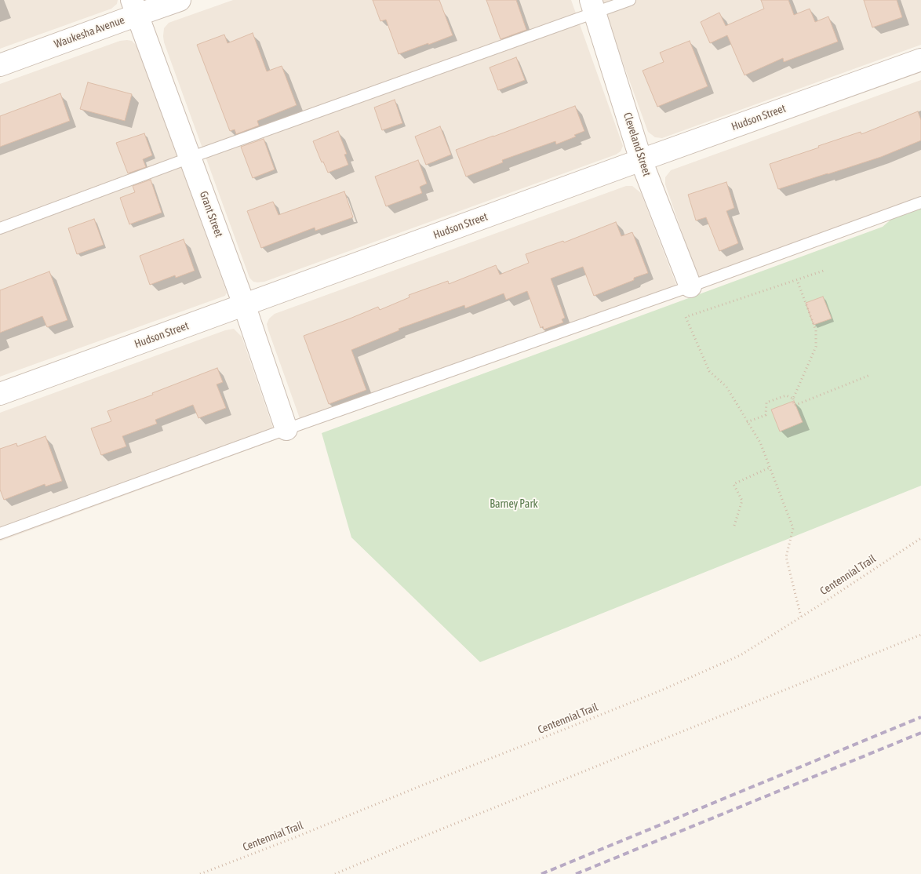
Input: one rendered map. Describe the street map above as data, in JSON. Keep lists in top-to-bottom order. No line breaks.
{"streets":{"street":["Waukesha Avenue","Hudson Street","Cleveland Street","Grant Street"],"path":["Centennial Trail"]},"crossings":[["Waukesha Avenue","Grant Street"],["Hudson Street","Cleveland Street"],["Hudson Street","Grant Street"]],"parks":["Barney Park"]}
